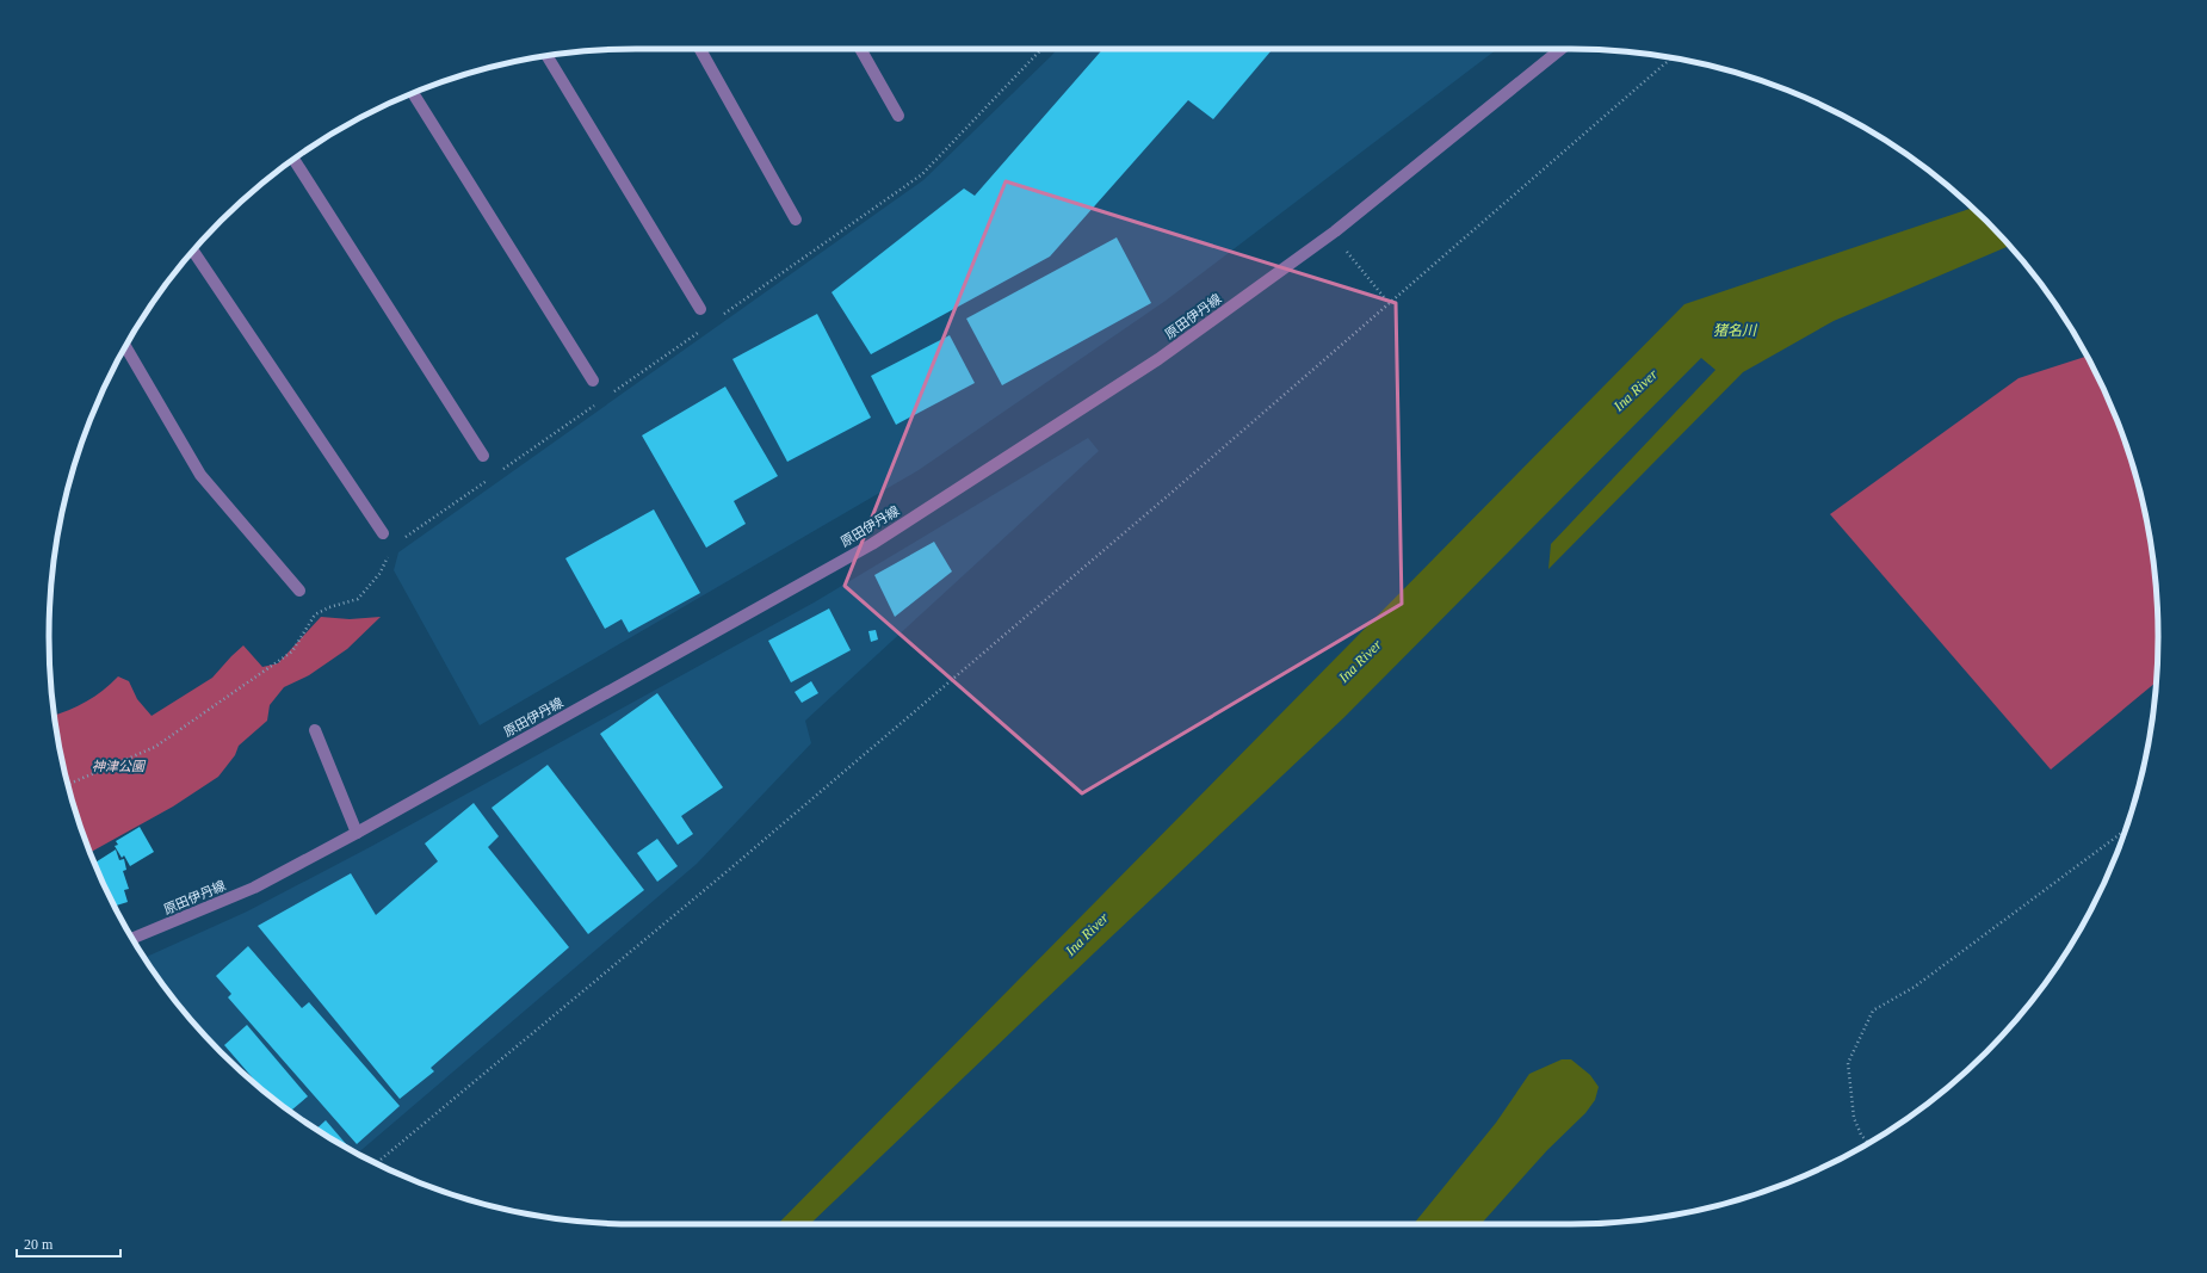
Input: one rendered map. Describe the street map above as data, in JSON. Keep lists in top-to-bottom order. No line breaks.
{"streets":{"street":["原田伊丹線"]},"water":["猪名川","Ina River"],"parks":["神津公園"],"scale_bar":"20 m"}
